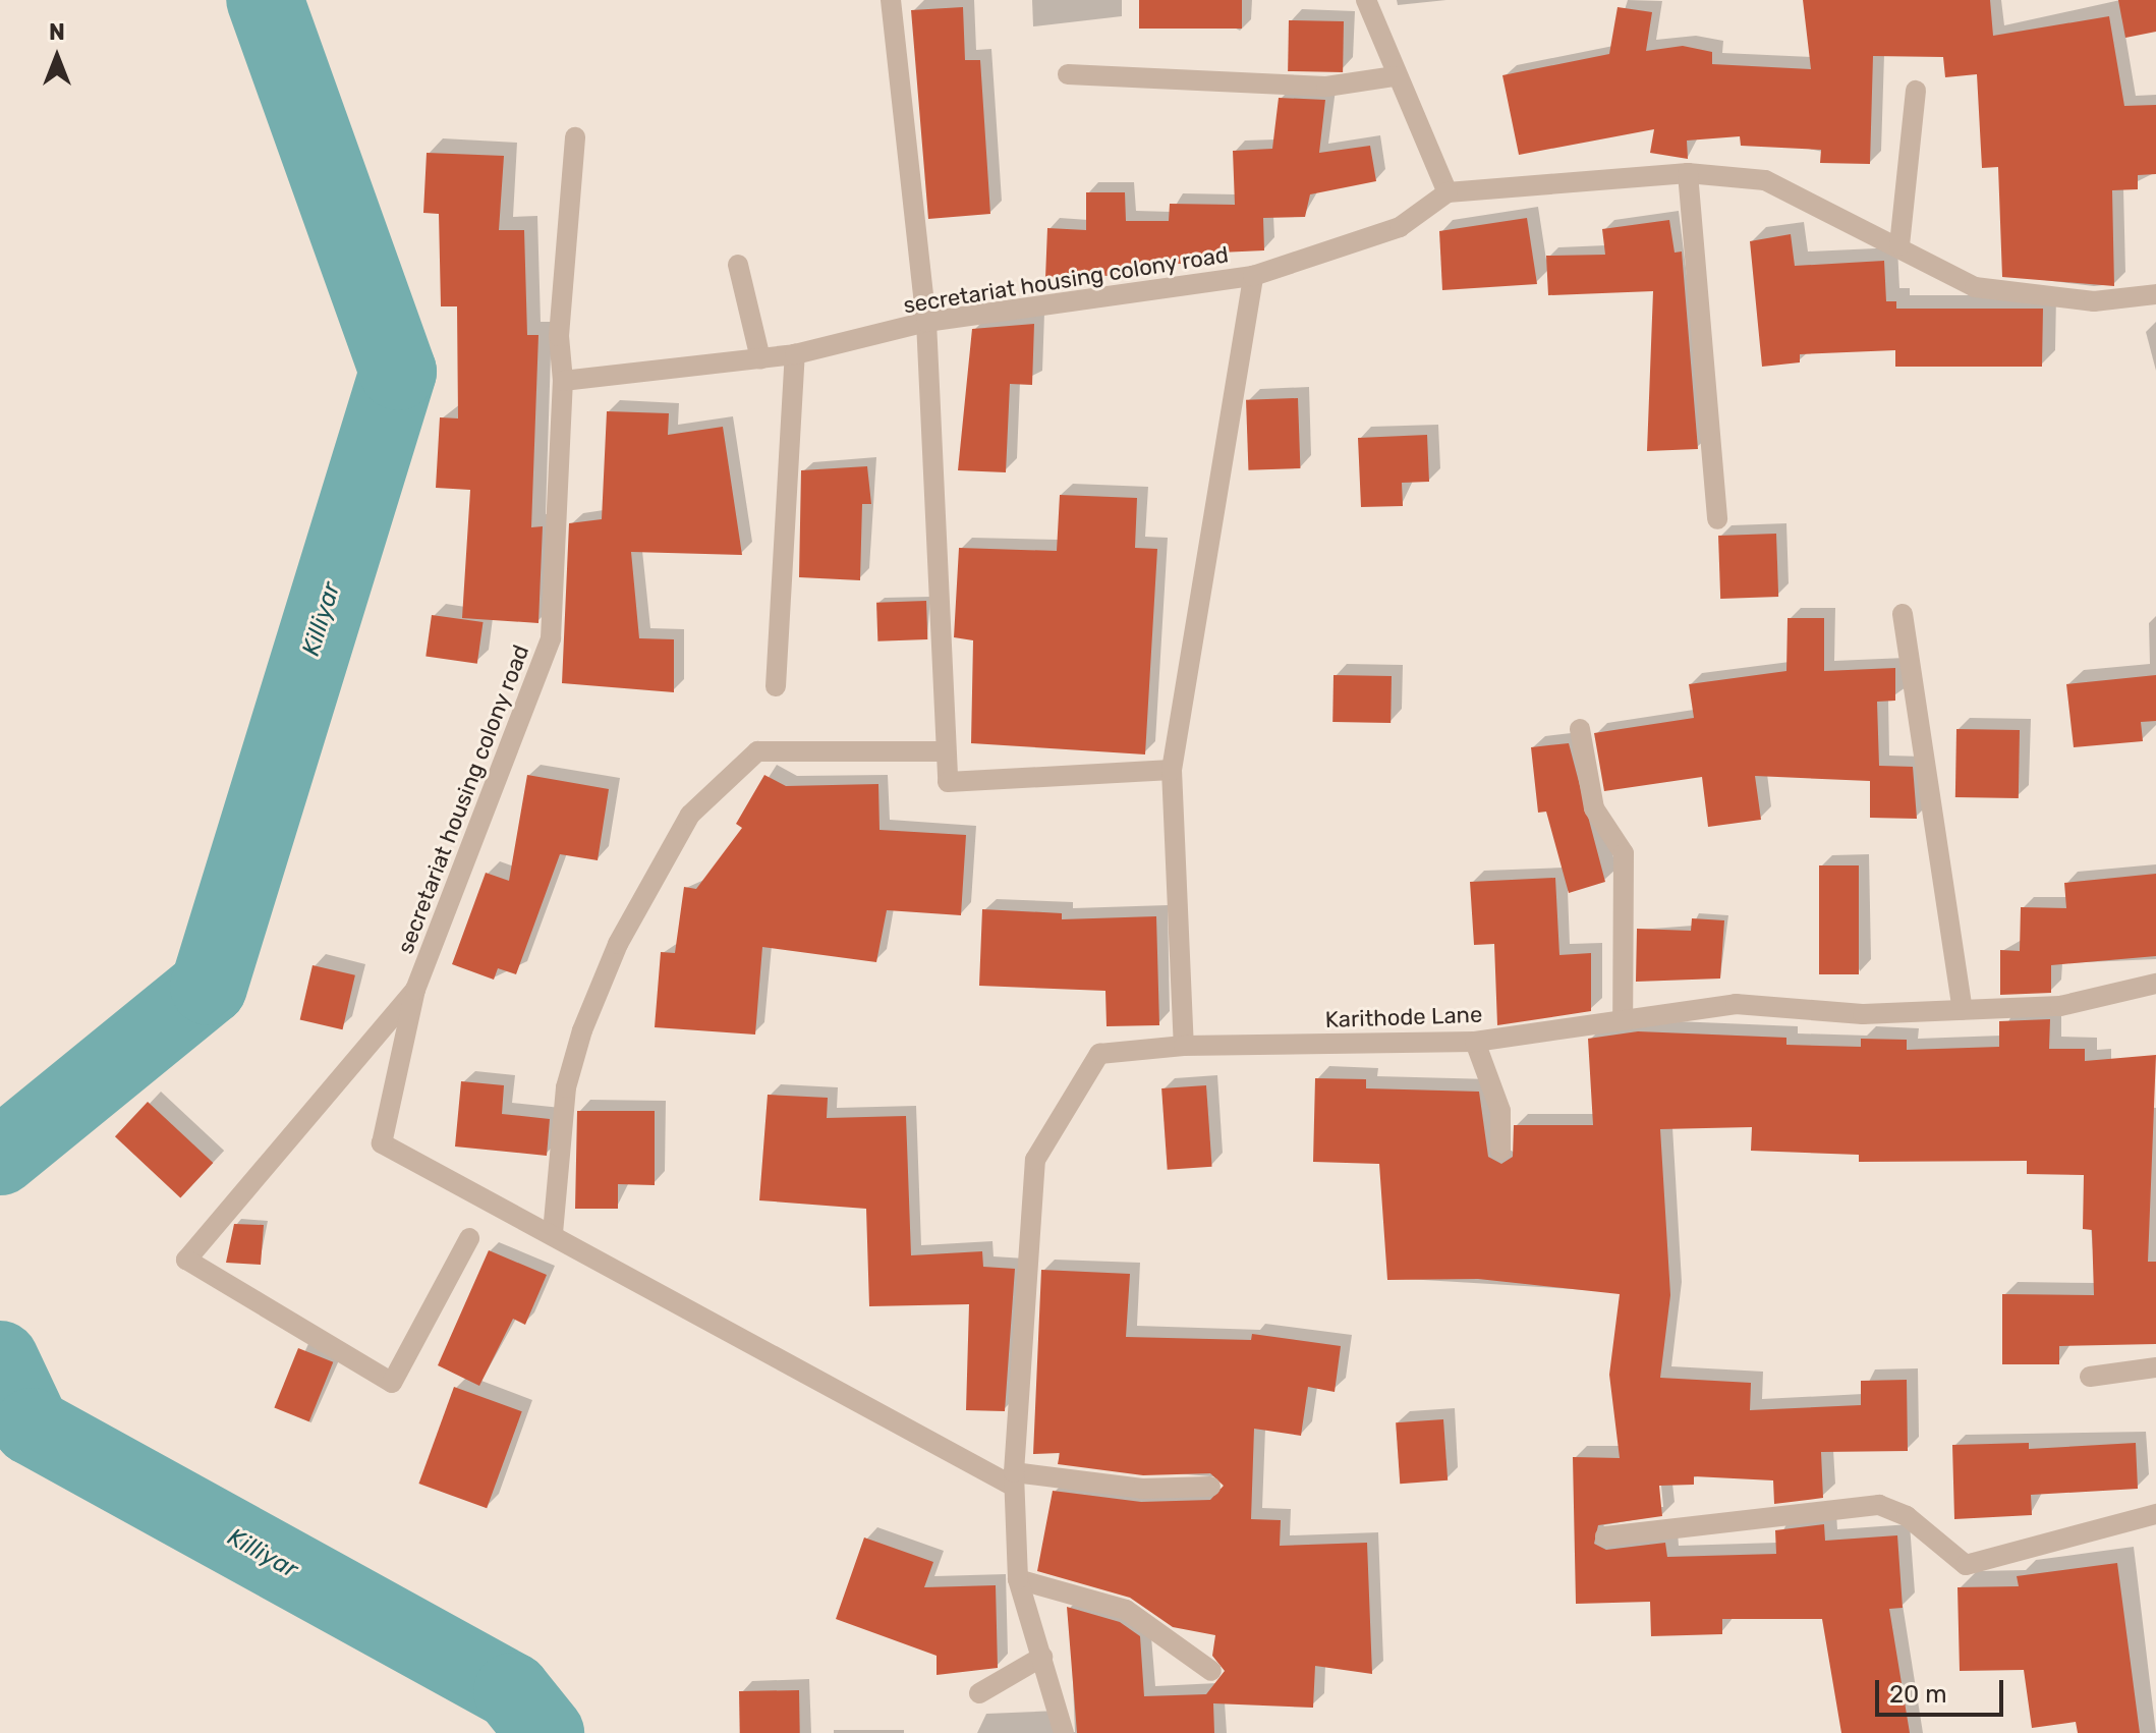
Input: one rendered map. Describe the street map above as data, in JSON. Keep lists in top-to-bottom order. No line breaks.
{"streets":{"street":["secretariat housing colony road","Karithode Lane"]},"crossings":[["secretariat housing colony road","Karithode Lane"]],"water":["Killiyar"],"scale_bar":"20 m","north":"top"}
